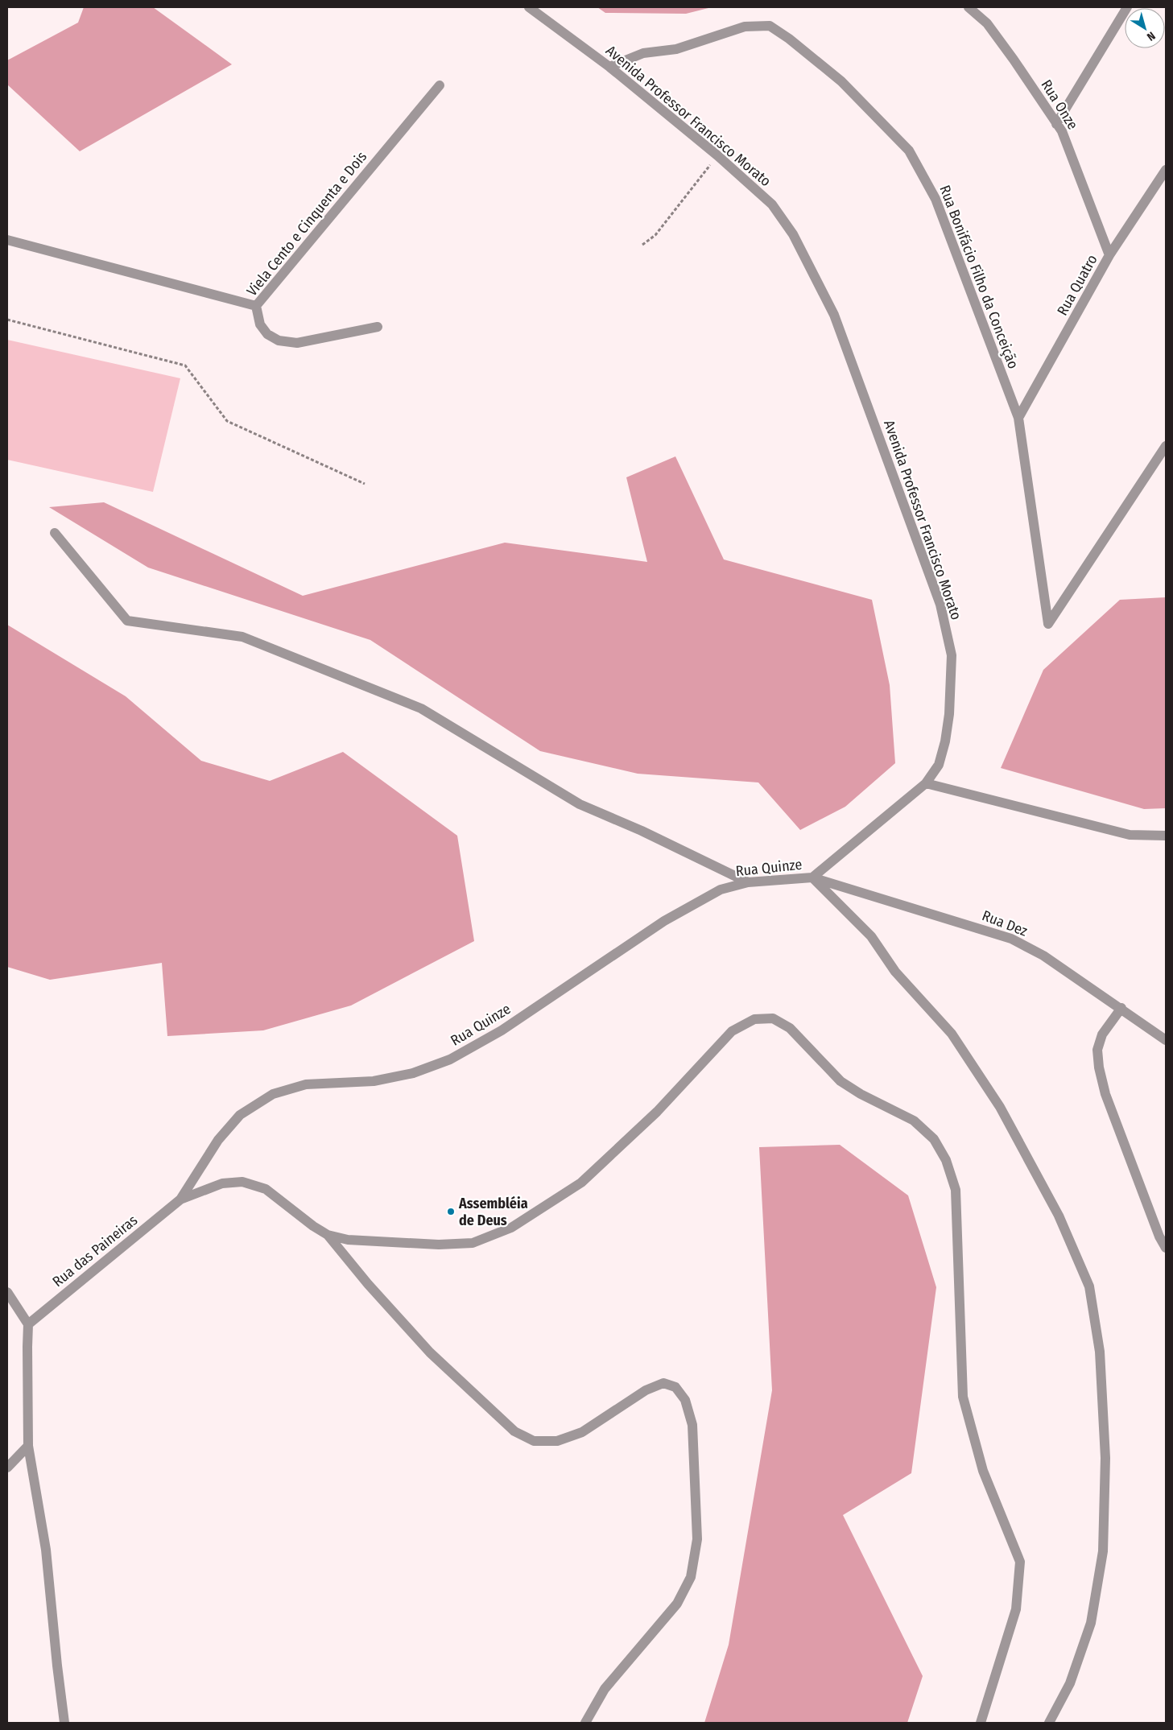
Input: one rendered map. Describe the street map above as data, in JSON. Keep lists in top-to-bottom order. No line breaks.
{"streets":{"street":["Rua Onze","Avenida Professor Francisco Morato","Viela Cento e Cinquenta e Dois","Rua Bonifácio Filho da Conceição","Rua Quatro","Rua Quinze","Rua Dez","Rua das Paineiras"]},"crossings":[["Rua Onze","Rua Quatro"],["Avenida Professor Francisco Morato","Rua Bonifácio Filho da Conceição"],["Avenida Professor Francisco Morato","Rua Quinze"],["Avenida Professor Francisco Morato","Rua Dez"],["Rua Bonifácio Filho da Conceição","Rua Quatro"],["Rua Quinze","Rua Dez"],["Rua Quinze","Rua das Paineiras"]],"places":["Assembléia de Deus"],"north":"bottom right"}
